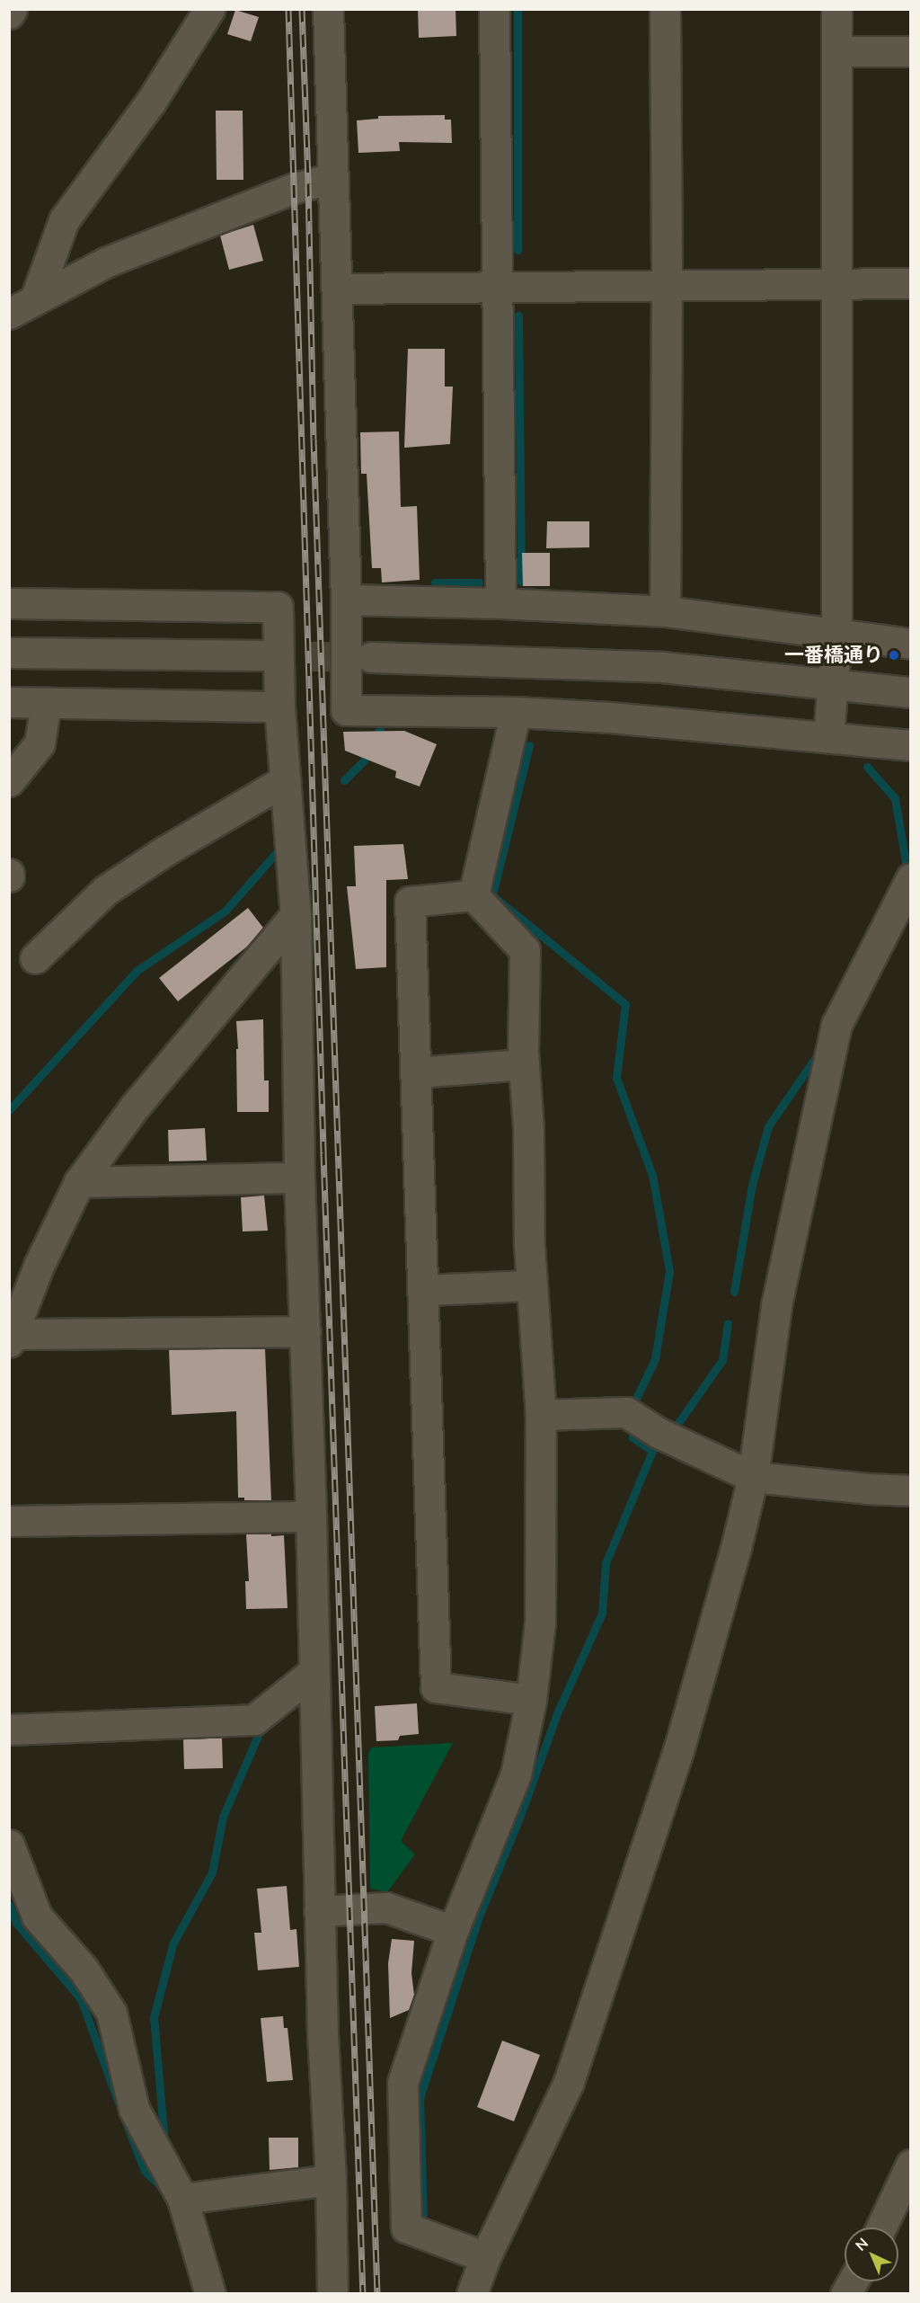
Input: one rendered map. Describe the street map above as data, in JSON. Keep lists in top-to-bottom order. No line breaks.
{"places":["一番橋通り"],"north":"top left"}
